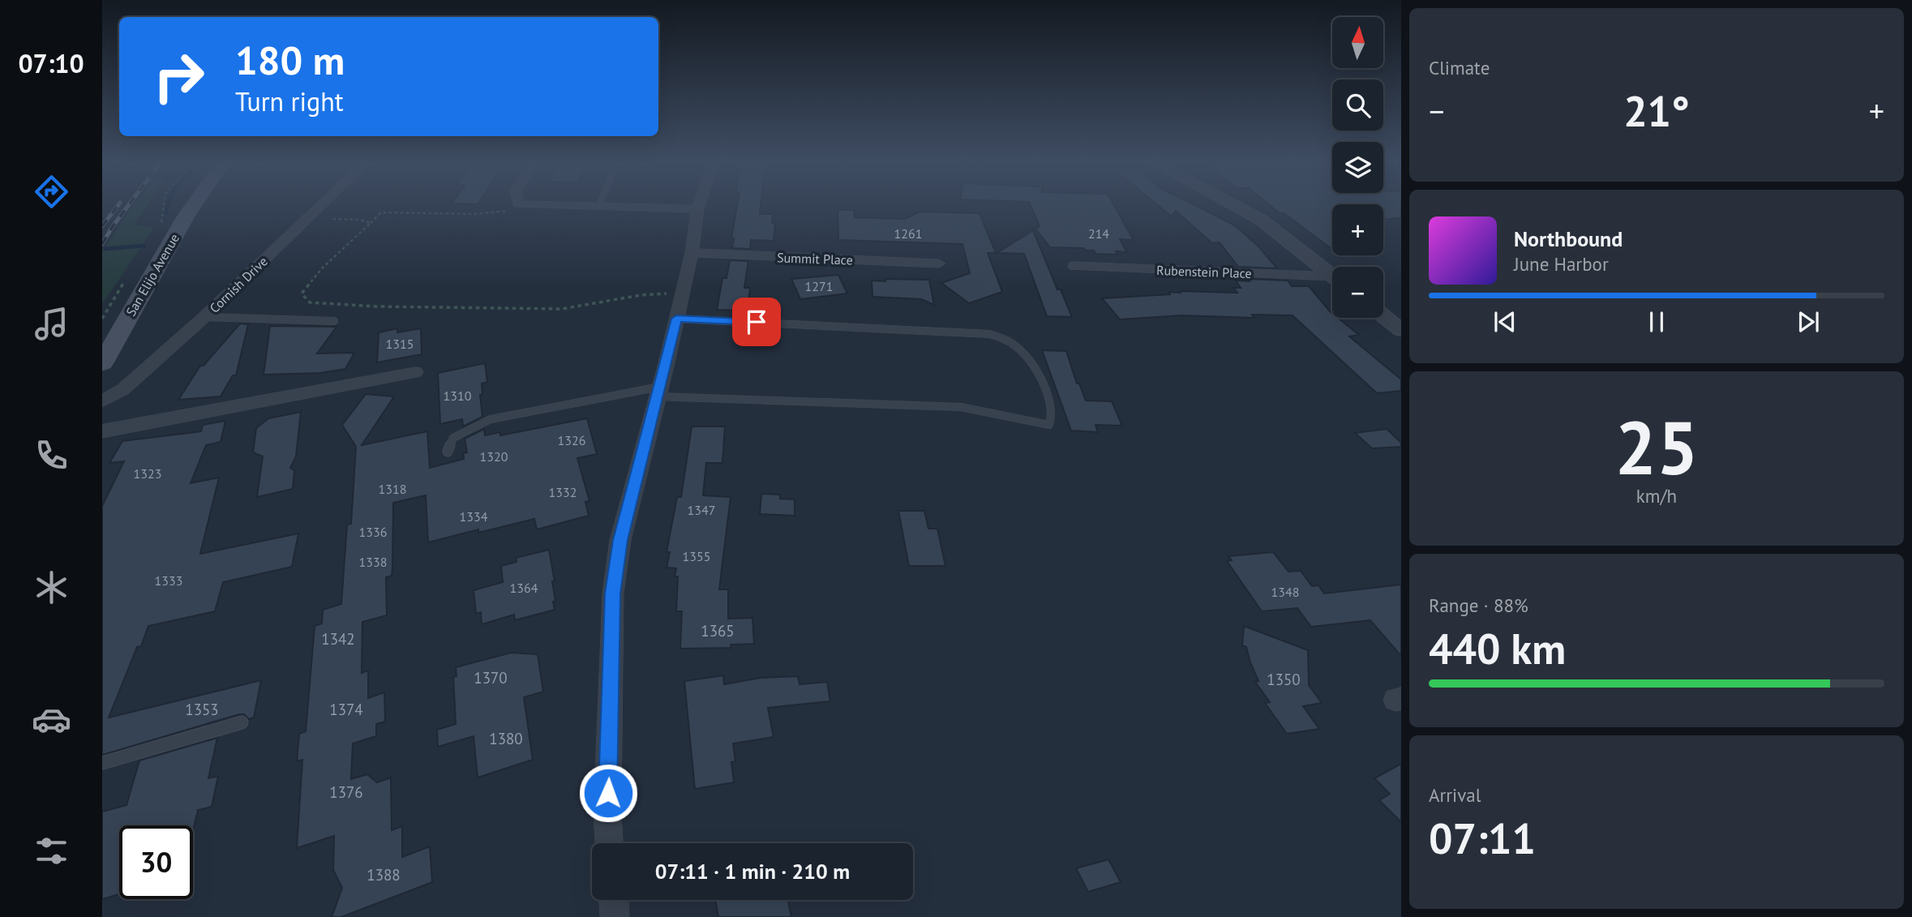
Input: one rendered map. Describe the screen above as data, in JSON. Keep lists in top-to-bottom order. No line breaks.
{"streets":{"main road":["San Elijo Avenue"],"street":["Summit Place","Rubenstein Place","Cornish Drive"]},"house_numbers":["1261","214","1271","1315","1310","1326","1320","1323","1318","1332","1347","1334","1336","1355","1338","1333","1364","1348","1365","1342","1370","1350","1353","1374","1380","1376","1388"],"north":"top","page":{"tabs":"07:10","tile":["Climate",["25","km/h"],["Range · 88%","440 km"],["Arrival","07:11"]],"map_buttons":["+","−"],"turn":["180 m","Turn right"],"heat":["−","21°","+"],"song":["Northbound","June Harbor"],"limit":"30","trip":"07:11 · 1 min · 210 m"}}
